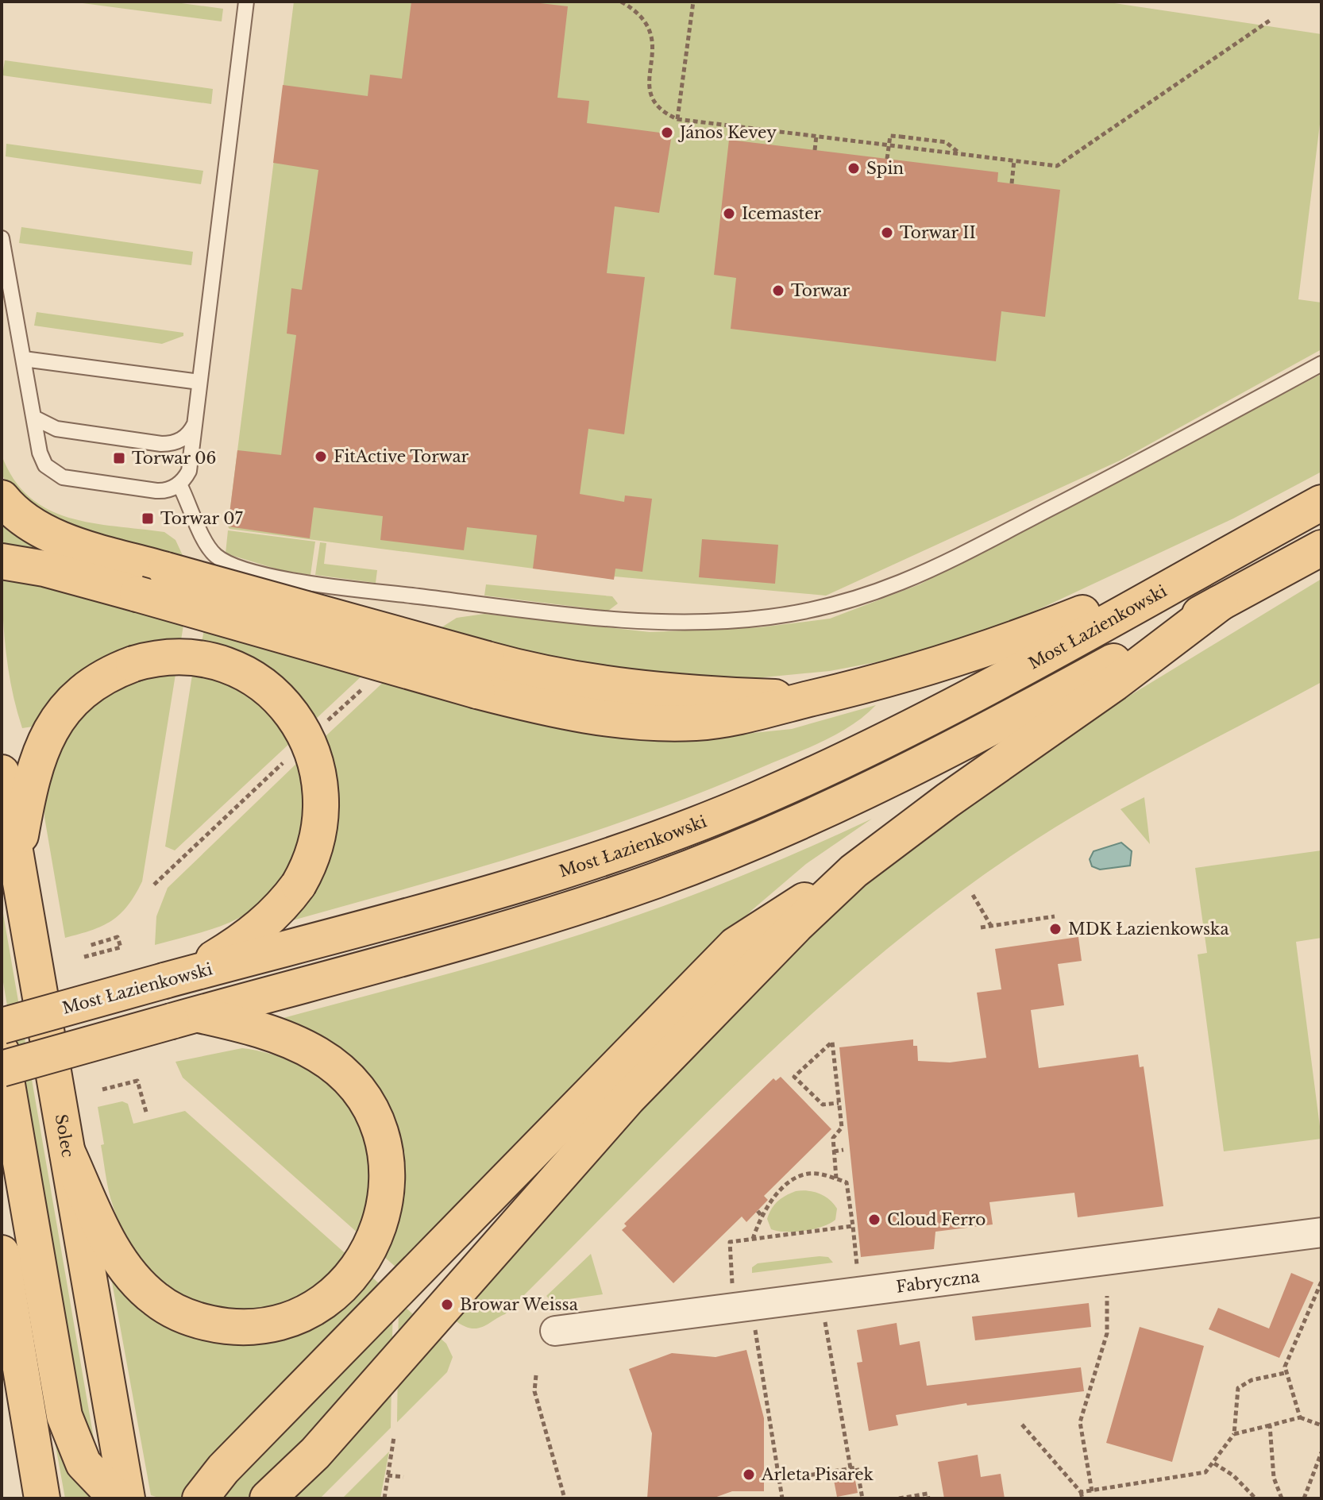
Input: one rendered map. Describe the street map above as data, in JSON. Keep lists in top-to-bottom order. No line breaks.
{"streets":{"main road":["Most Łazienkowski","Solec"],"street":["Fabryczna"]},"places":{"other":["János Kevey","Spin","Icemaster","Torwar II","Torwar","FitActive Torwar","MDK Łazienkowska","Cloud Ferro","Browar Weissa","Arleta Pisarek"],"transit":["Torwar 06","Torwar 07"]}}
